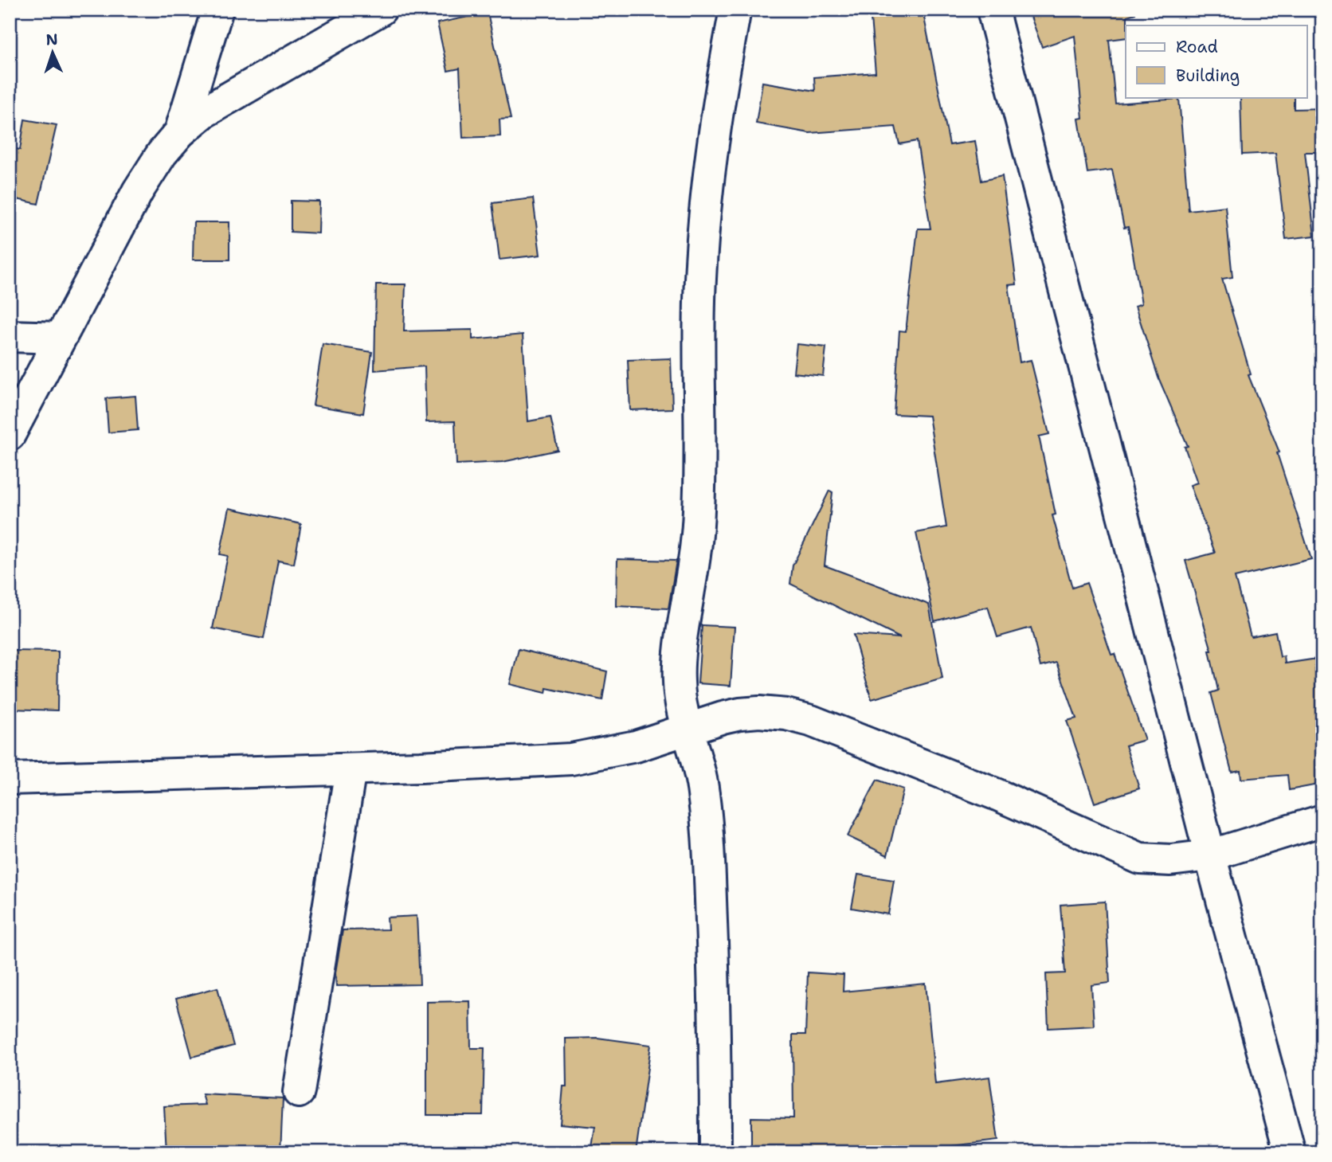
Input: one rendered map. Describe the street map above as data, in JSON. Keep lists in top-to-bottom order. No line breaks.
{"legend":["Road","Building"],"north":"top"}
